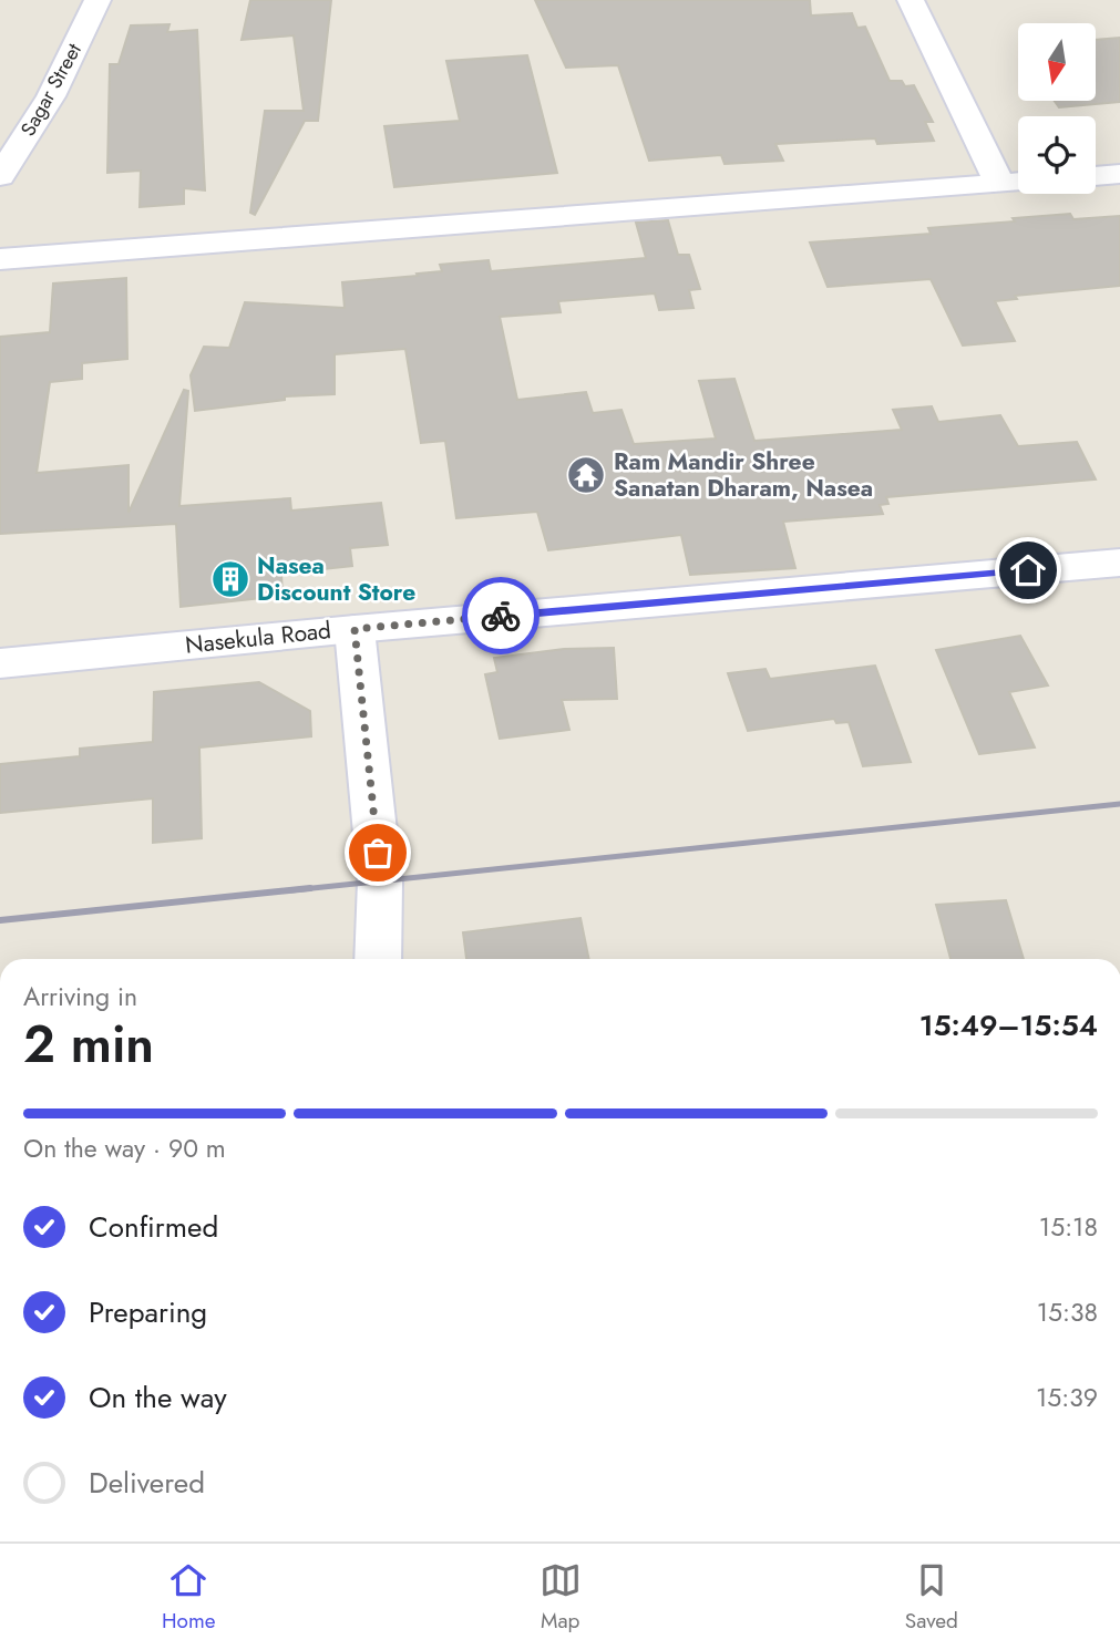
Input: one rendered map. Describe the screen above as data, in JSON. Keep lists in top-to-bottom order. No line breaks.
{"streets":{"street":["Sagar Street","Nasekula Road"]},"places":{"temple":["Ram Mandir Shree Sanatan Dharam, Nasea"],"building":["Nasea Discount Store"]},"north":"bottom","page":{"heading":["2 min","Arriving in","15:49–15:54"],"bar":"On the way · 90 m","list":[["Confirmed","15:18"],["Preparing","15:38"],["On the way","15:39"],"Delivered"],"tabs":["Home","Map","Saved"]}}
